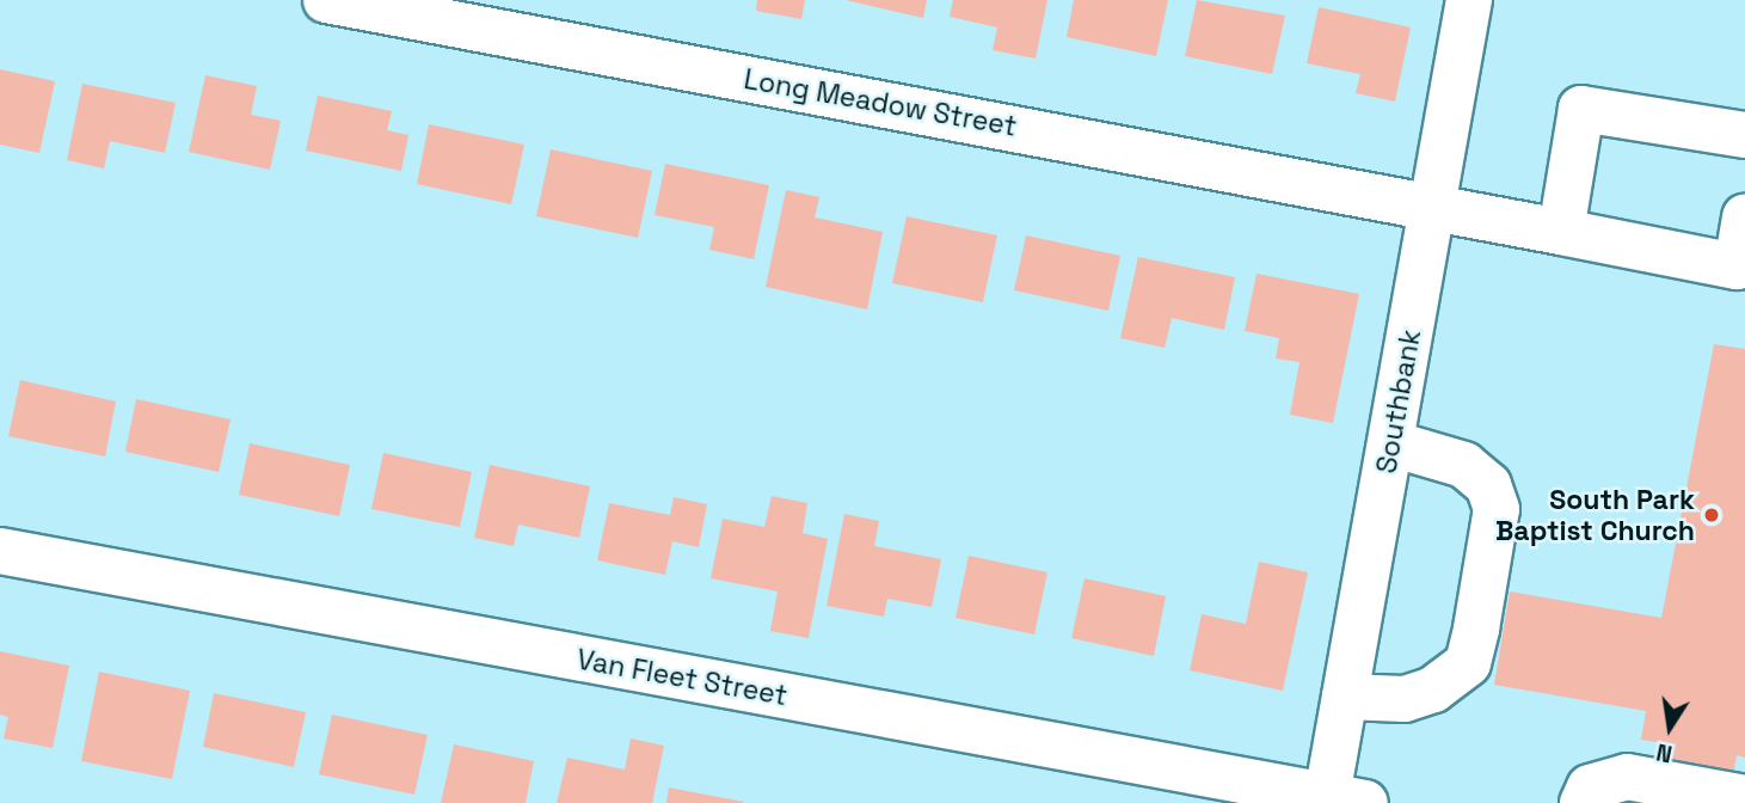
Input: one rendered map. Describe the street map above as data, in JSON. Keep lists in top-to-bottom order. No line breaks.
{"streets":{"street":["Long Meadow Street","Southbank","Van Fleet Street"]},"crossings":[["Long Meadow Street","Southbank"],["Southbank","Van Fleet Street"]],"places":["South Park Baptist Church"],"north":"bottom"}
